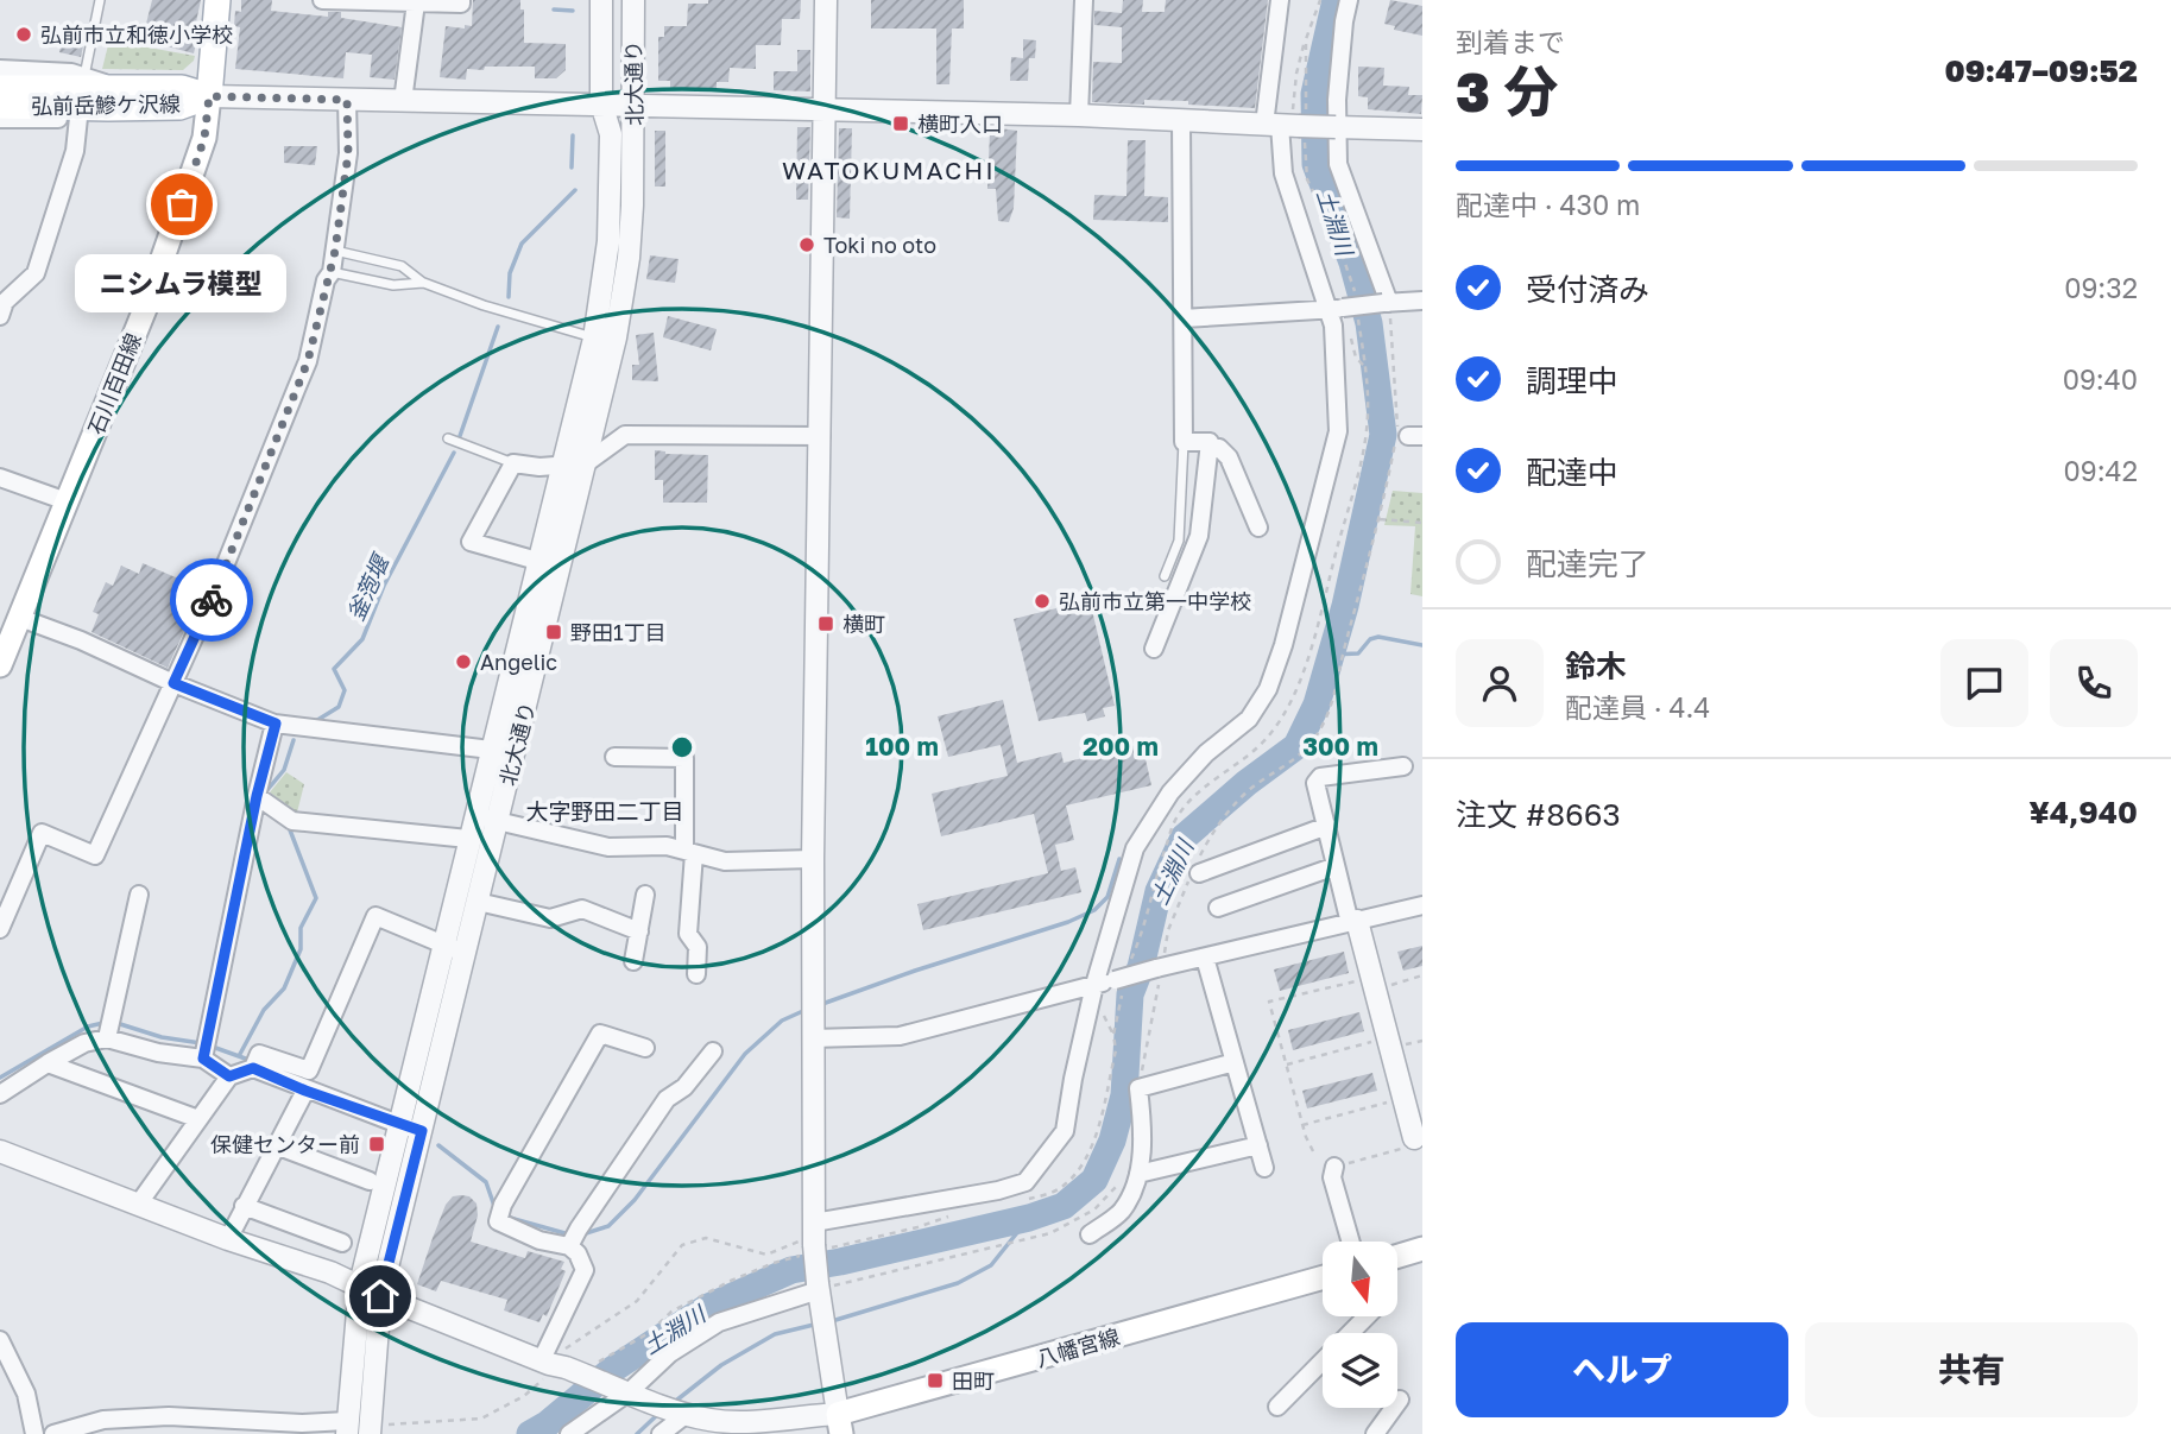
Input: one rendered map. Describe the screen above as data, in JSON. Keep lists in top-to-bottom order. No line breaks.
{"streets":{"main road":["弘前岳鰺ケ沢線","石川百田線","八幡宮線"],"street":["北大通り"]},"crossings":[["弘前岳鰺ケ沢線","石川百田線"]],"districts":["WATOKUMACHI","大字野田二丁目"],"water":["土淵川","釜萢堰"],"places":{"other":["弘前市立和徳小学校","ニシムラ模型","Toki no oto","弘前市立第一中学校","Angelic"],"transit":["横町入口","横町","野田1丁目","保健センター前","田町"]},"north":"bottom","page":{"heading":["3 分","到着まで","09:47–09:52"],"panel":["鈴木","配達員 · 4.4","注文 #8663","¥4,940"],"bar":"配達中 · 430 m","list":[["受付済み","09:32"],["調理中","09:40"],["配達中","09:42"],"配達完了"],"bubble":"ニシムラ模型","buttons":["ヘルプ","共有"]},"rings":["100 m","200 m","300 m"]}
